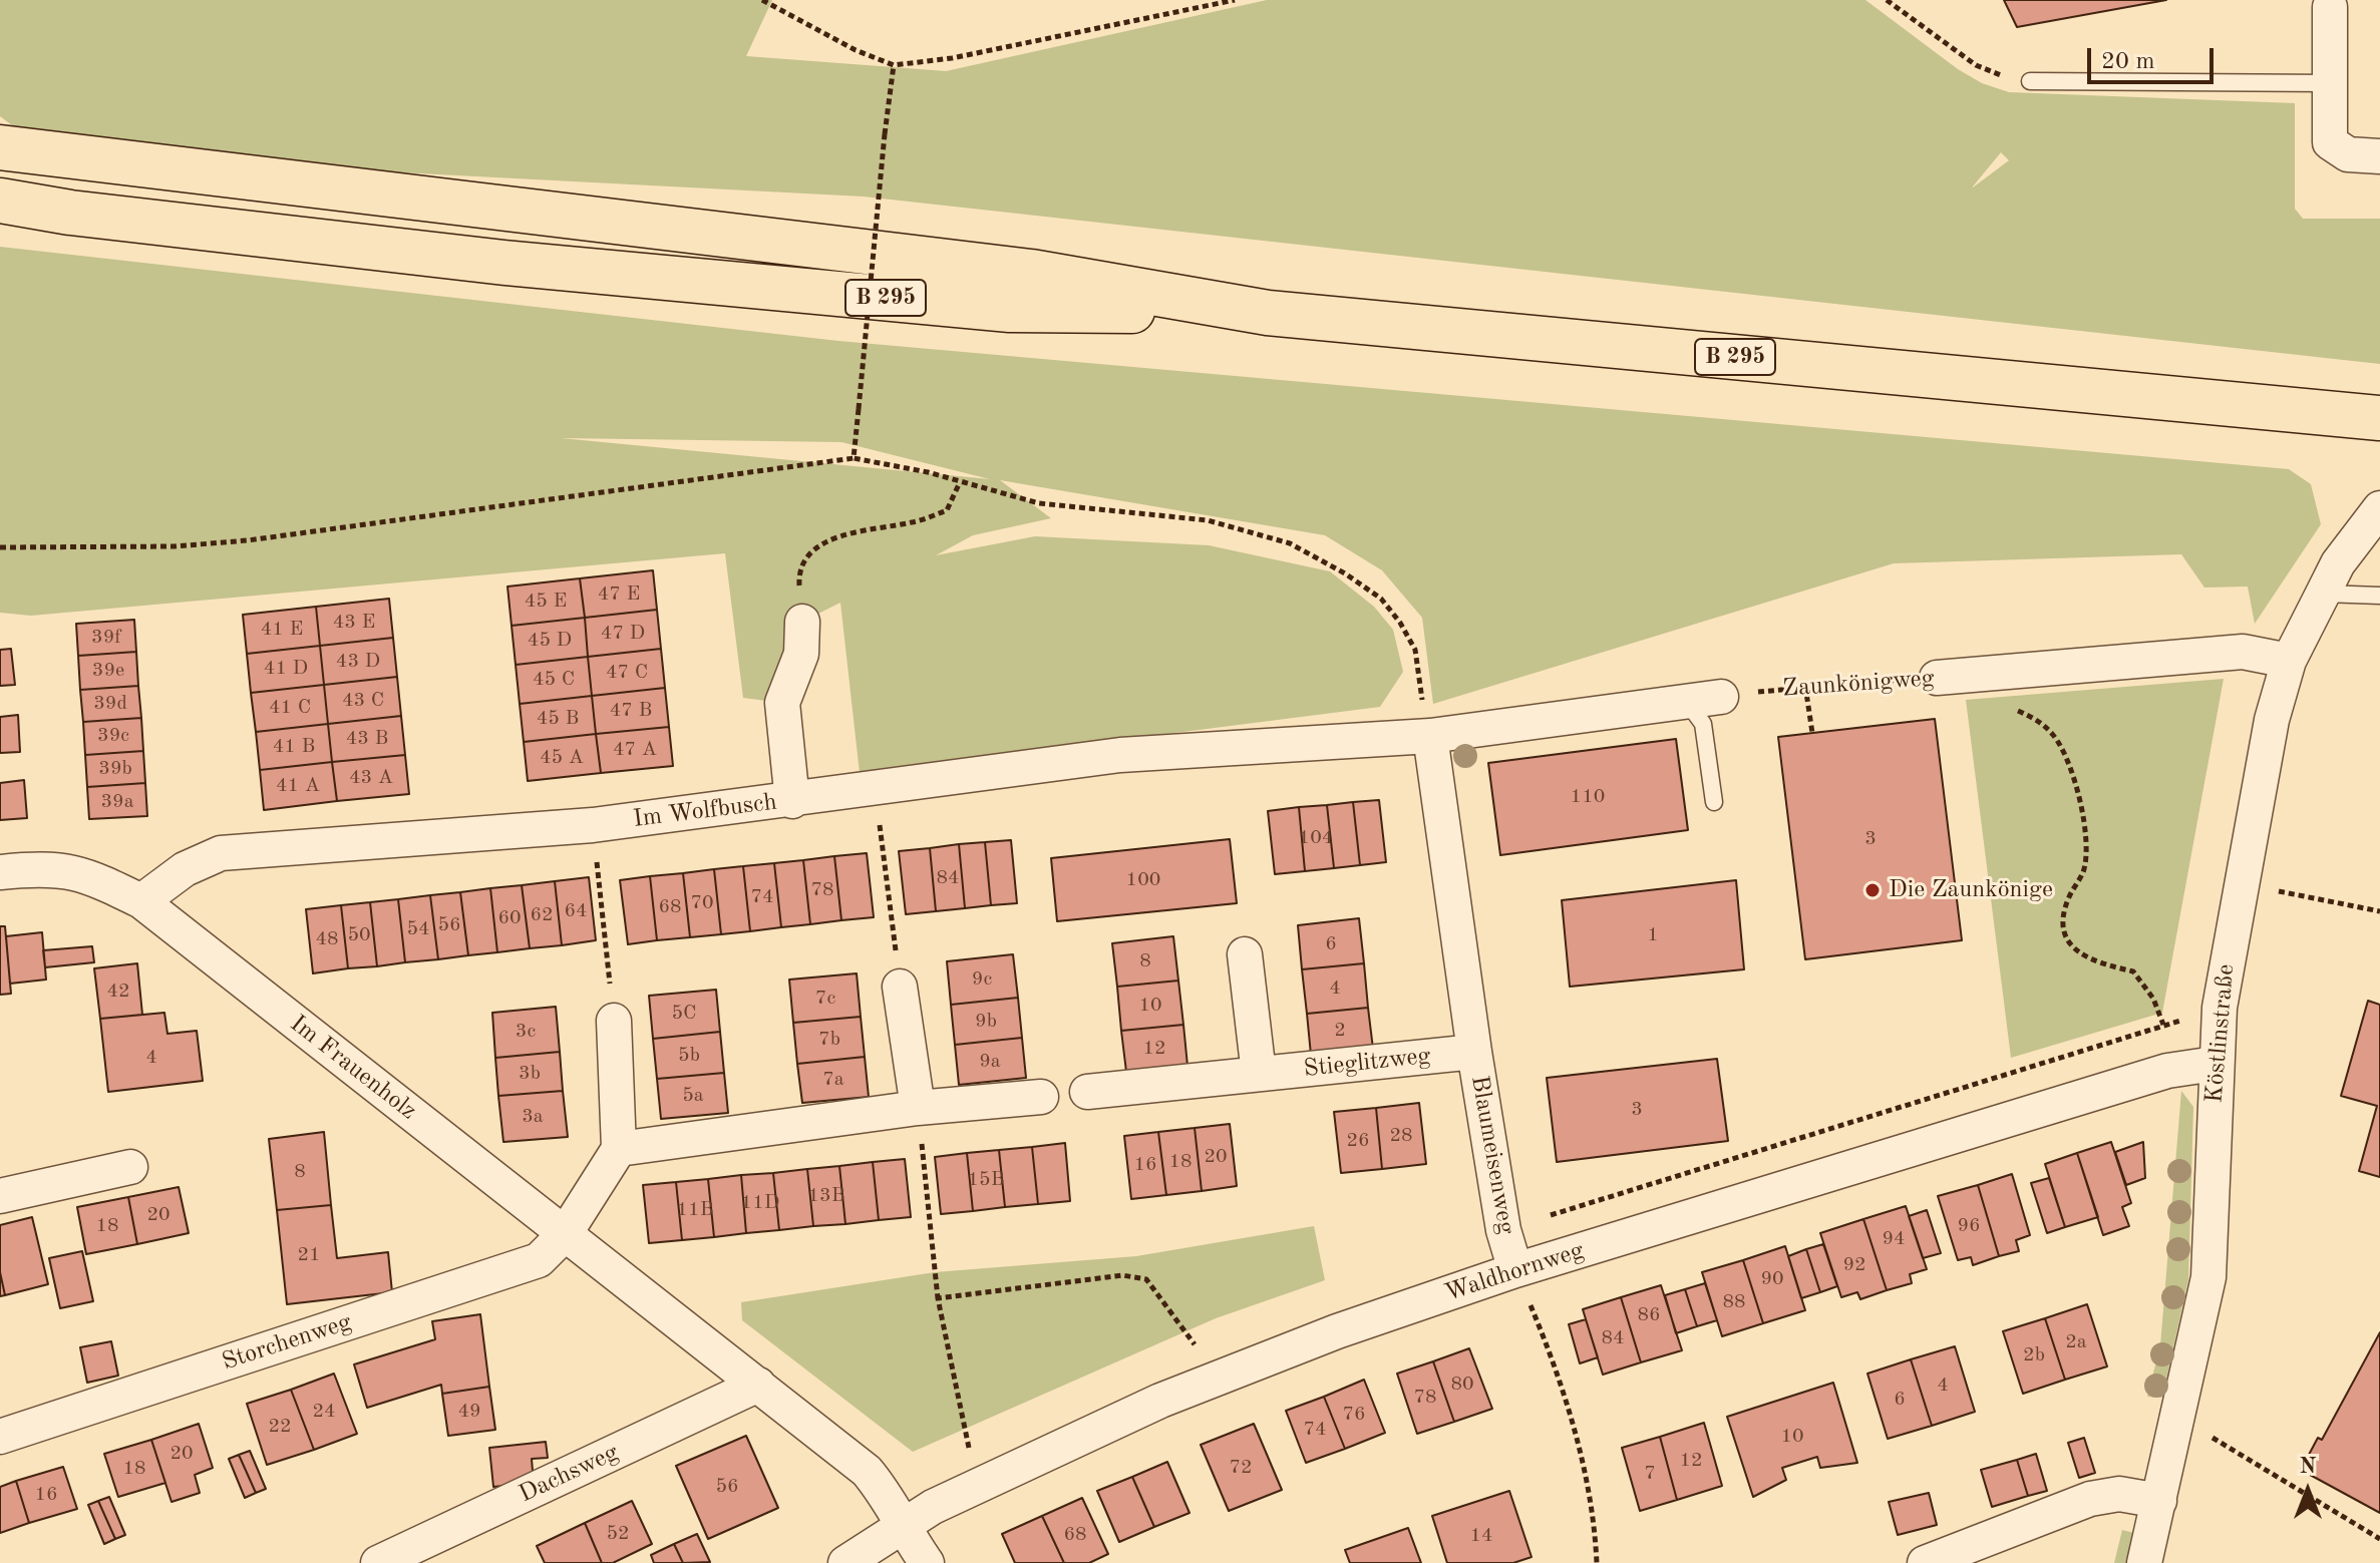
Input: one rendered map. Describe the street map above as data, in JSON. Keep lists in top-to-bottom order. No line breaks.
{"streets":{"main road":["B 295"],"street":["Zaunkönigweg","Im Wolfbusch","Köstlinstraße","Stieglitzweg","Im Frauenholz","Blaumeisenweg","Waldhornweg","Storchenweg","Dachsweg"]},"crossings":[["Zaunkönigweg","Köstlinstraße"],["Im Wolfbusch","Im Frauenholz"],["Im Wolfbusch","Blaumeisenweg"],["Köstlinstraße","Waldhornweg"],["Stieglitzweg","Blaumeisenweg"],["Im Frauenholz","Waldhornweg"],["Im Frauenholz","Storchenweg"],["Im Frauenholz","Dachsweg"],["Blaumeisenweg","Waldhornweg"]],"places":["Die Zaunkönige"],"house_numbers":["47 E","45 E","43 E","41 E","47 D","39f","45 D","43 D","41 D","39e","47 C","45 C","43 C","39d","41 C","47 B","45 B","39c","43 B","41 B","47 A","45 A","39b","43 A","41 A","110","39a","104","3","84","100","78","74","70","68","64","62","60","56","54","50","1","48","6","8","9c","4","42","7c","10","5C","9b","2","3c","7b","12","5b","4","9a","3b","7a","5a","3","3a","28","26","20","18","16","8","15B","13B","11D","11B","20","18","96","94","21","92","90","88","86","84","2a","2b","80","4","78","6","24","49","76","22","74","10","20","12","72","18","7","56","16","52","68","14"],"scale_bar":"20 m","north":"top"}
